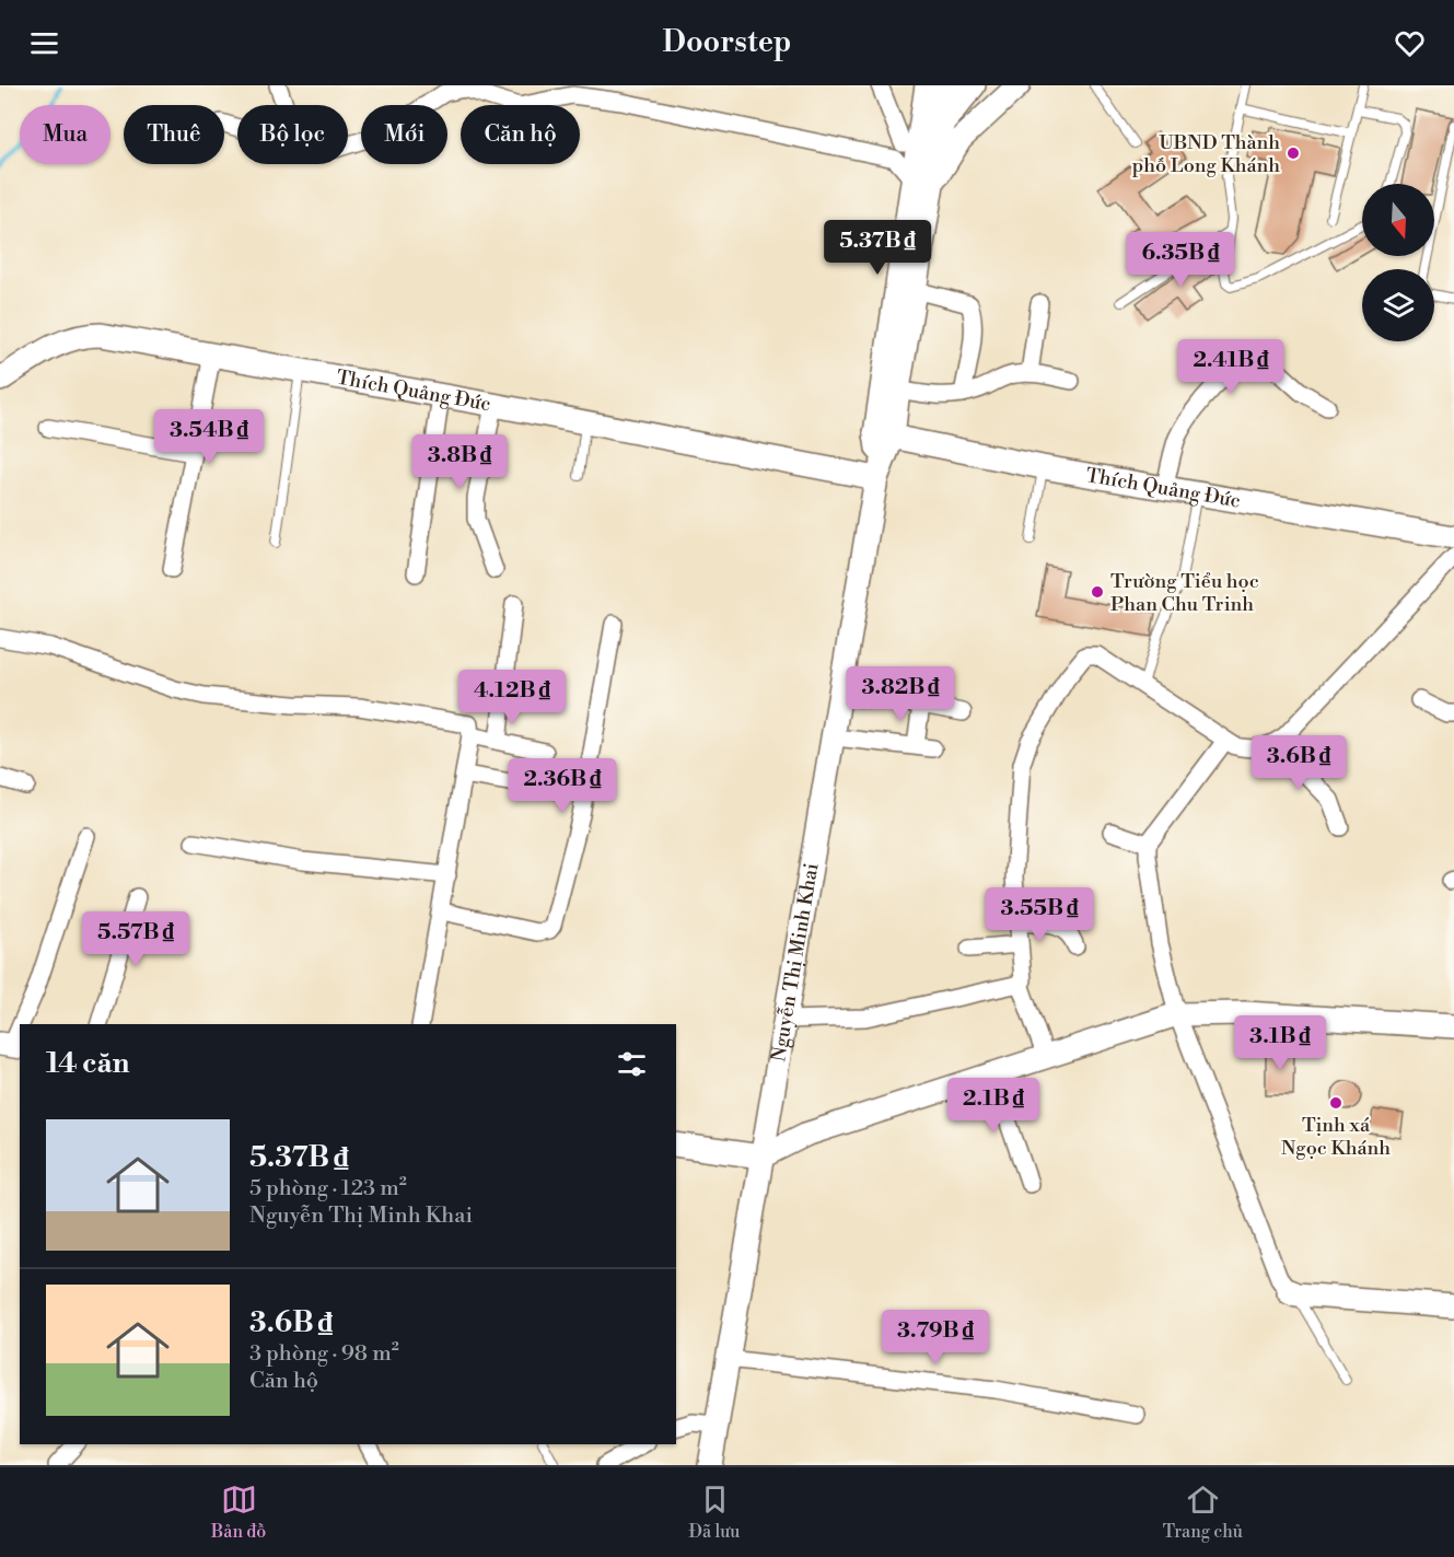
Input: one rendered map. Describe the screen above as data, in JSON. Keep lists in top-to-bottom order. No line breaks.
{"streets":{"street":["Thích Quảng Đức","Nguyễn Thị Minh Khai"]},"crossings":[["Thích Quảng Đức","Nguyễn Thị Minh Khai"]],"places":["UBND Thành phố Long Khánh","Trường Tiểu học Phan Chu Trinh","Tịnh xá Ngọc Khánh"],"north":"bottom","page":{"header":"Doorstep","chip":["Mua","Thuê","Bộ lọc","Mới","Căn hộ"],"price":["5.37B ₫","6.35B ₫","2.41B ₫","3.54B ₫","3.8B ₫","3.82B ₫","4.12B ₫","3.6B ₫","2.36B ₫","3.55B ₫","5.57B ₫","3.1B ₫","2.1B ₫","3.79B ₫"],"heading":"14 căn","list":[{"name":"5.37B ₫","note":"5 phòng · 123 m² · Nguyễn Thị Minh Khai"},{"name":"3.6B ₫","note":"3 phòng · 98 m² · Căn hộ"}],"tabs":["Bản đồ","Đã lưu","Trang chủ"]}}
